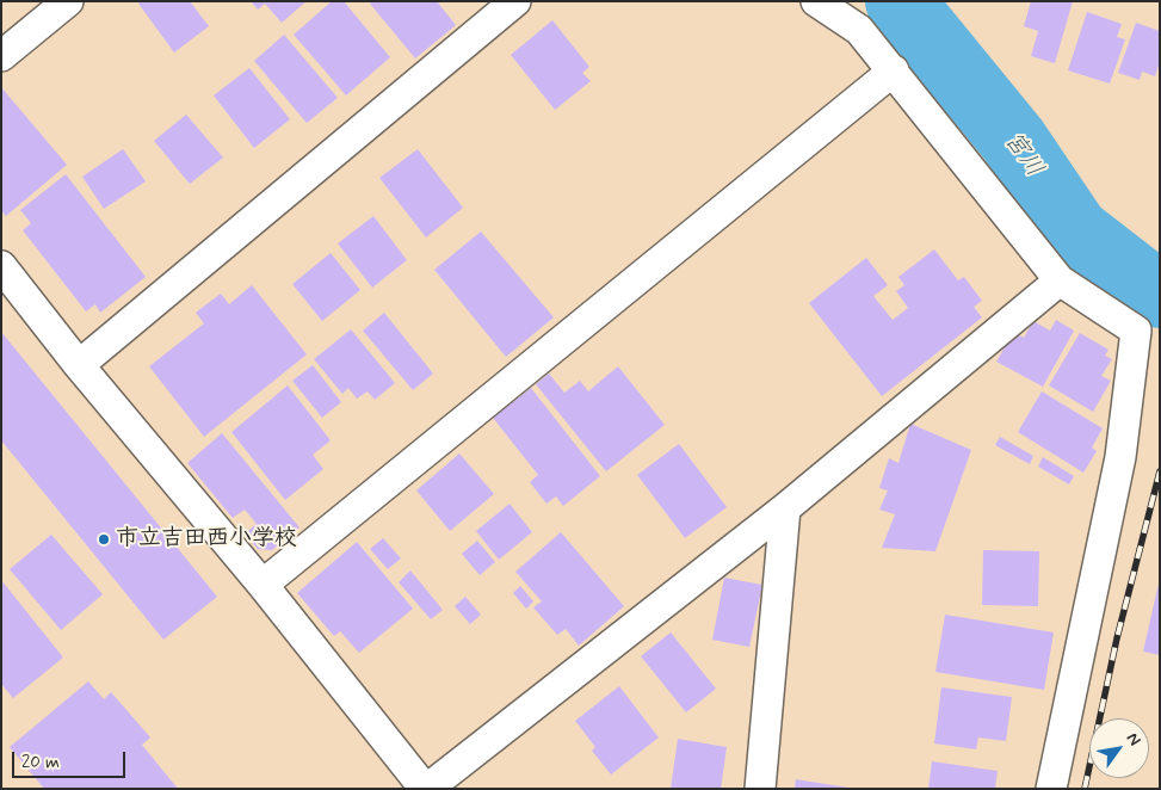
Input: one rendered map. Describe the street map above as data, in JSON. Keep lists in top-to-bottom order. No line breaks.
{"water":["宮川"],"places":["市立吉田西小学校"],"scale_bar":"20 m","north":"top right"}
